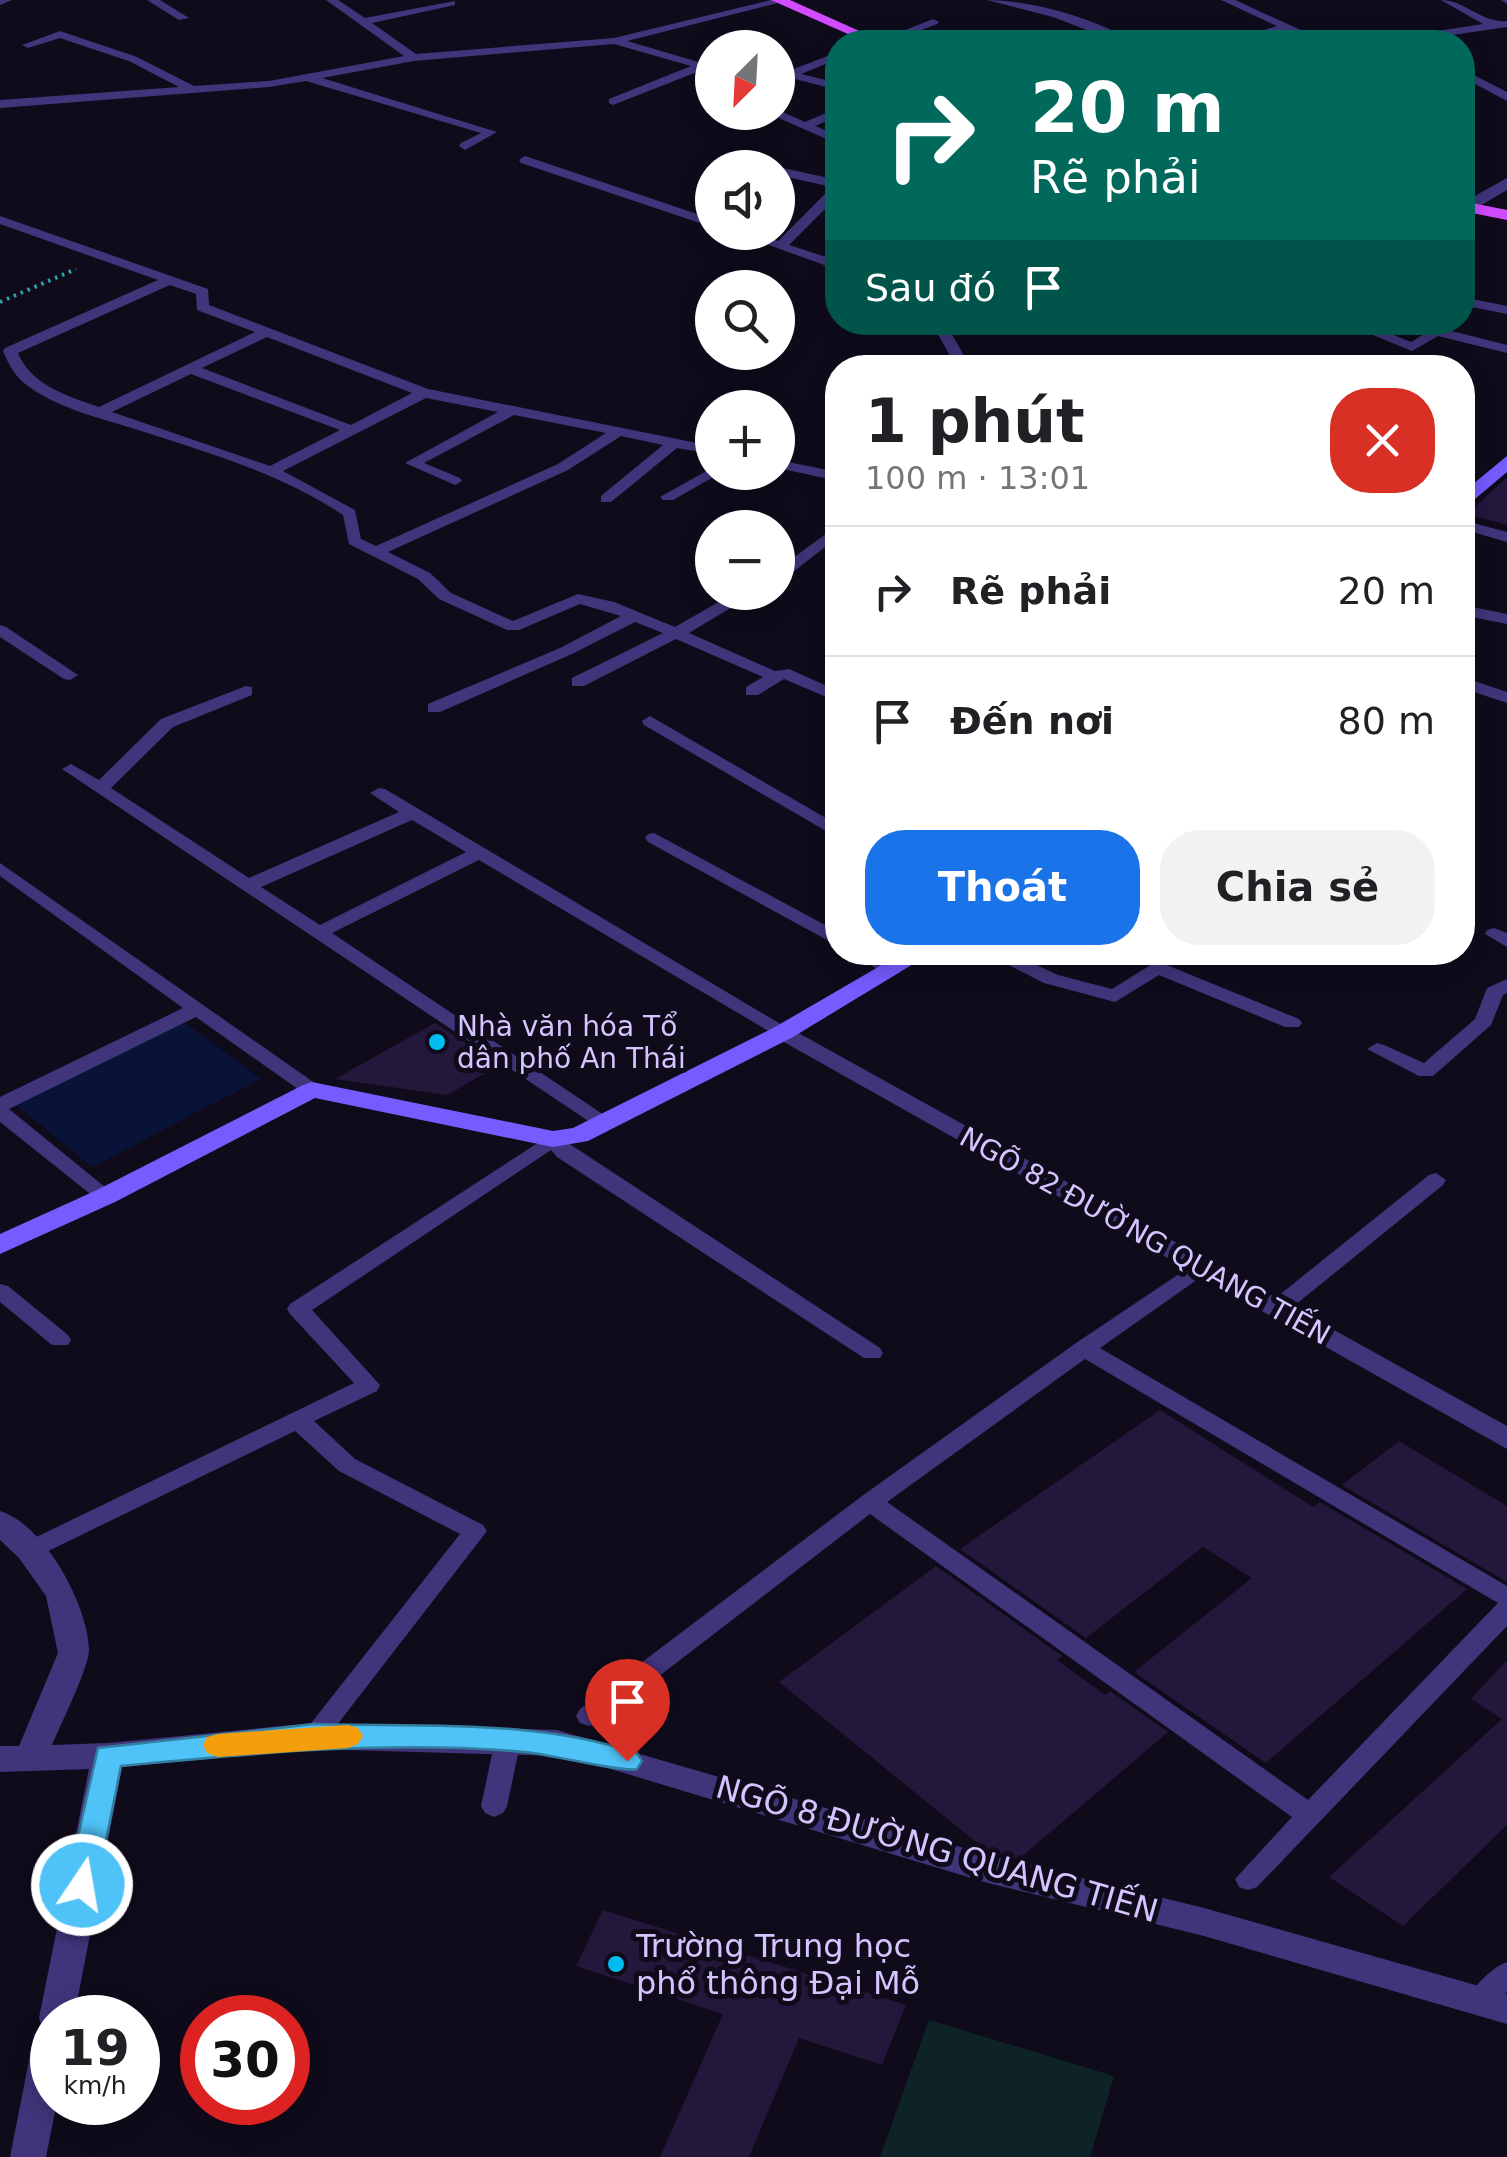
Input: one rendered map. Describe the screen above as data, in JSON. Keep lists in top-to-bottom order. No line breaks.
{"streets":{"street":["NGÕ 82 ĐƯỜNG QUANG TIẾN","NGÕ 8 ĐƯỜNG QUANG TIẾN"]},"places":["Nhà văn hóa Tổ dân phố An Thái","Trường Trung học phổ thông Đại Mỗ"],"north":"bottom left","page":{"map_buttons":["+","−"],"turn":["20 m","Rẽ phải"],"then":"Sau đó","heading":["1 phút","100 m · 13:01"],"list":[{"name":"Rẽ phải","value":"20 m"},{"name":"Đến nơi","value":"80 m"}],"buttons":["Thoát","Chia sẻ"],"speed":"19 km/h","limit":"30"}}
